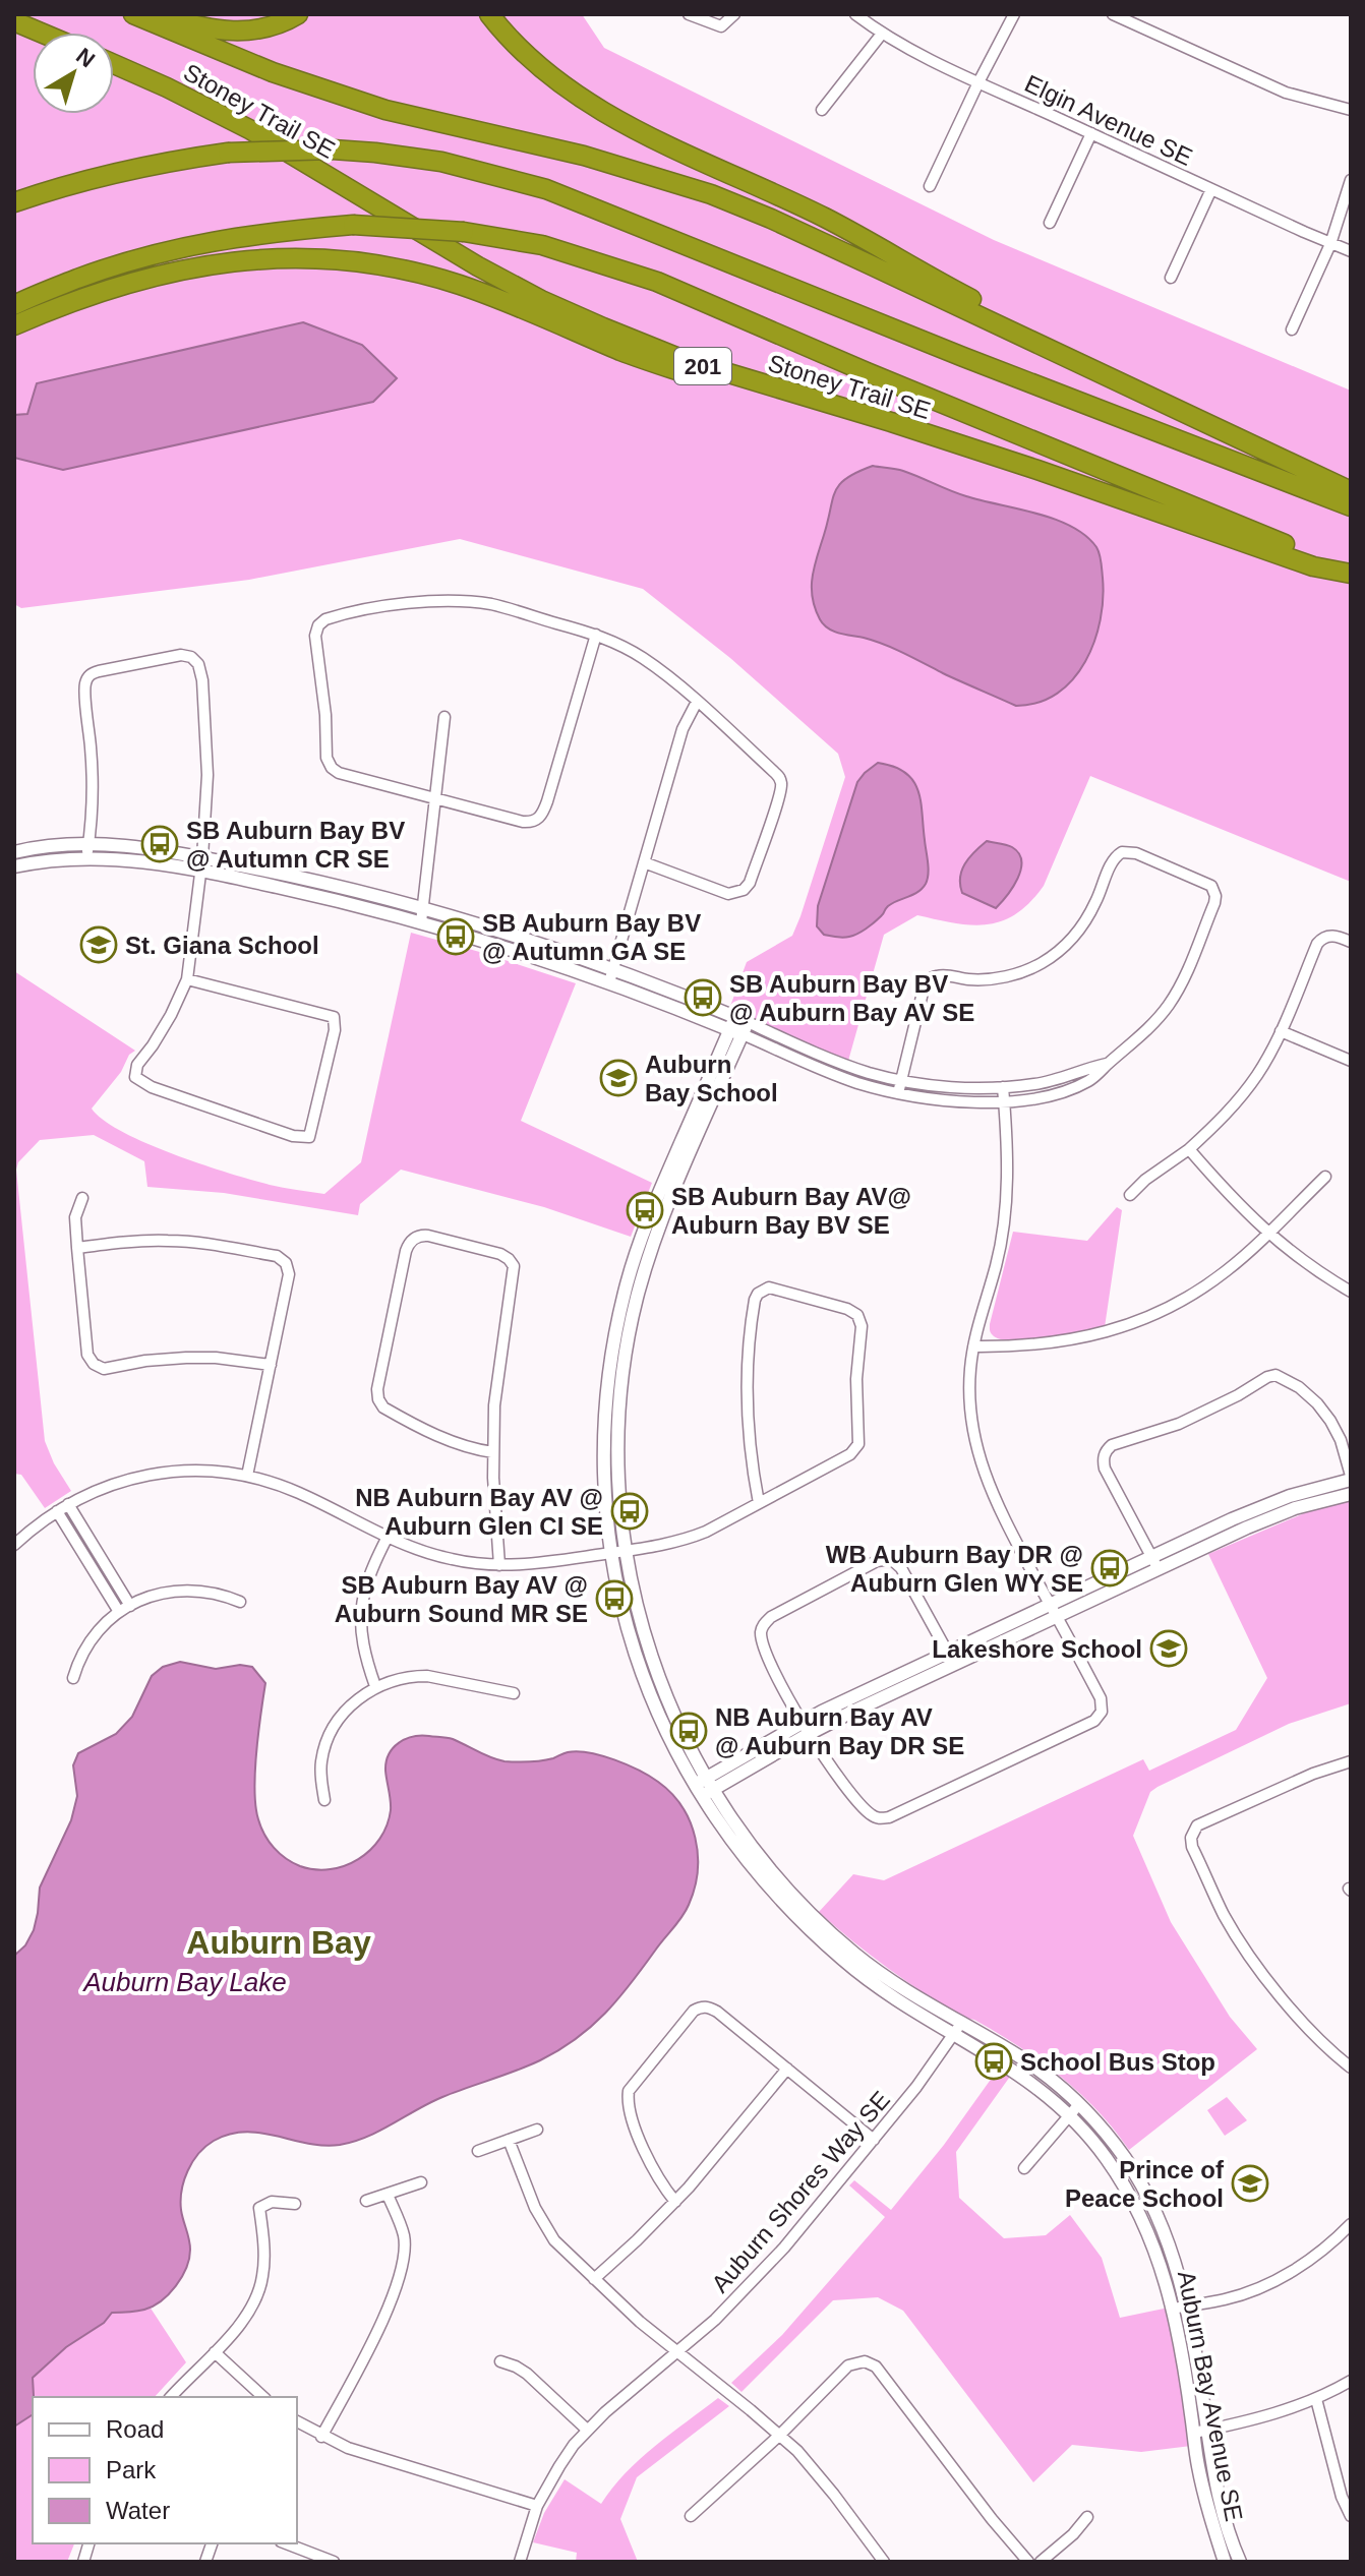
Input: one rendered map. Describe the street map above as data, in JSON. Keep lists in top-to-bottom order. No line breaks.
{"streets":{"highway":["Stoney Trail SE","201"],"street":["Elgin Avenue SE","Auburn Shores Way SE","Auburn Bay Avenue SE"]},"crossings":[["Auburn Shores Way SE","Auburn Bay Avenue SE"]],"districts":["Auburn Bay"],"water":["Auburn Bay Lake"],"places":{"bus stop":["SB Auburn Bay BV @ Autumn CR SE","SB Auburn Bay BV @ Autumn GA SE","SB Auburn Bay BV @ Auburn Bay AV SE","SB Auburn Bay AV@ Auburn Bay BV SE","NB Auburn Bay AV @ Auburn Glen CI SE","WB Auburn Bay DR @ Auburn Glen WY SE","SB Auburn Bay AV @ Auburn Sound MR SE","NB Auburn Bay AV @ Auburn Bay DR SE","School Bus Stop"],"school or university":["St. Giana School","Auburn Bay School","Lakeshore School","Prince of Peace School"]},"legend":["Road","Park","Water"],"north":"top right"}
